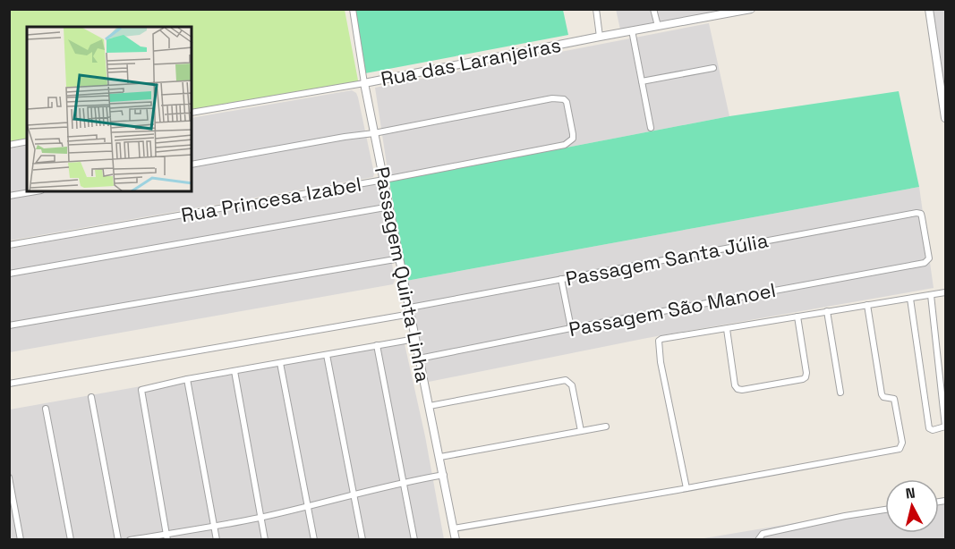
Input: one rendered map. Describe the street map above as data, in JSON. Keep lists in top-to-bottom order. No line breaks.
{"streets":{"street":["Rua das Laranjeiras","Rua Princesa Izabel","Passagem Santa Júlia","Passagem Quinta Linha","Passagem São Manoel"]},"crossings":[["Rua das Laranjeiras","Passagem Quinta Linha"],["Rua Princesa Izabel","Passagem Quinta Linha"],["Passagem Santa Júlia","Passagem Quinta Linha"],["Passagem Santa Júlia","Passagem São Manoel"],["Passagem Quinta Linha","Passagem São Manoel"]],"north":"top"}
